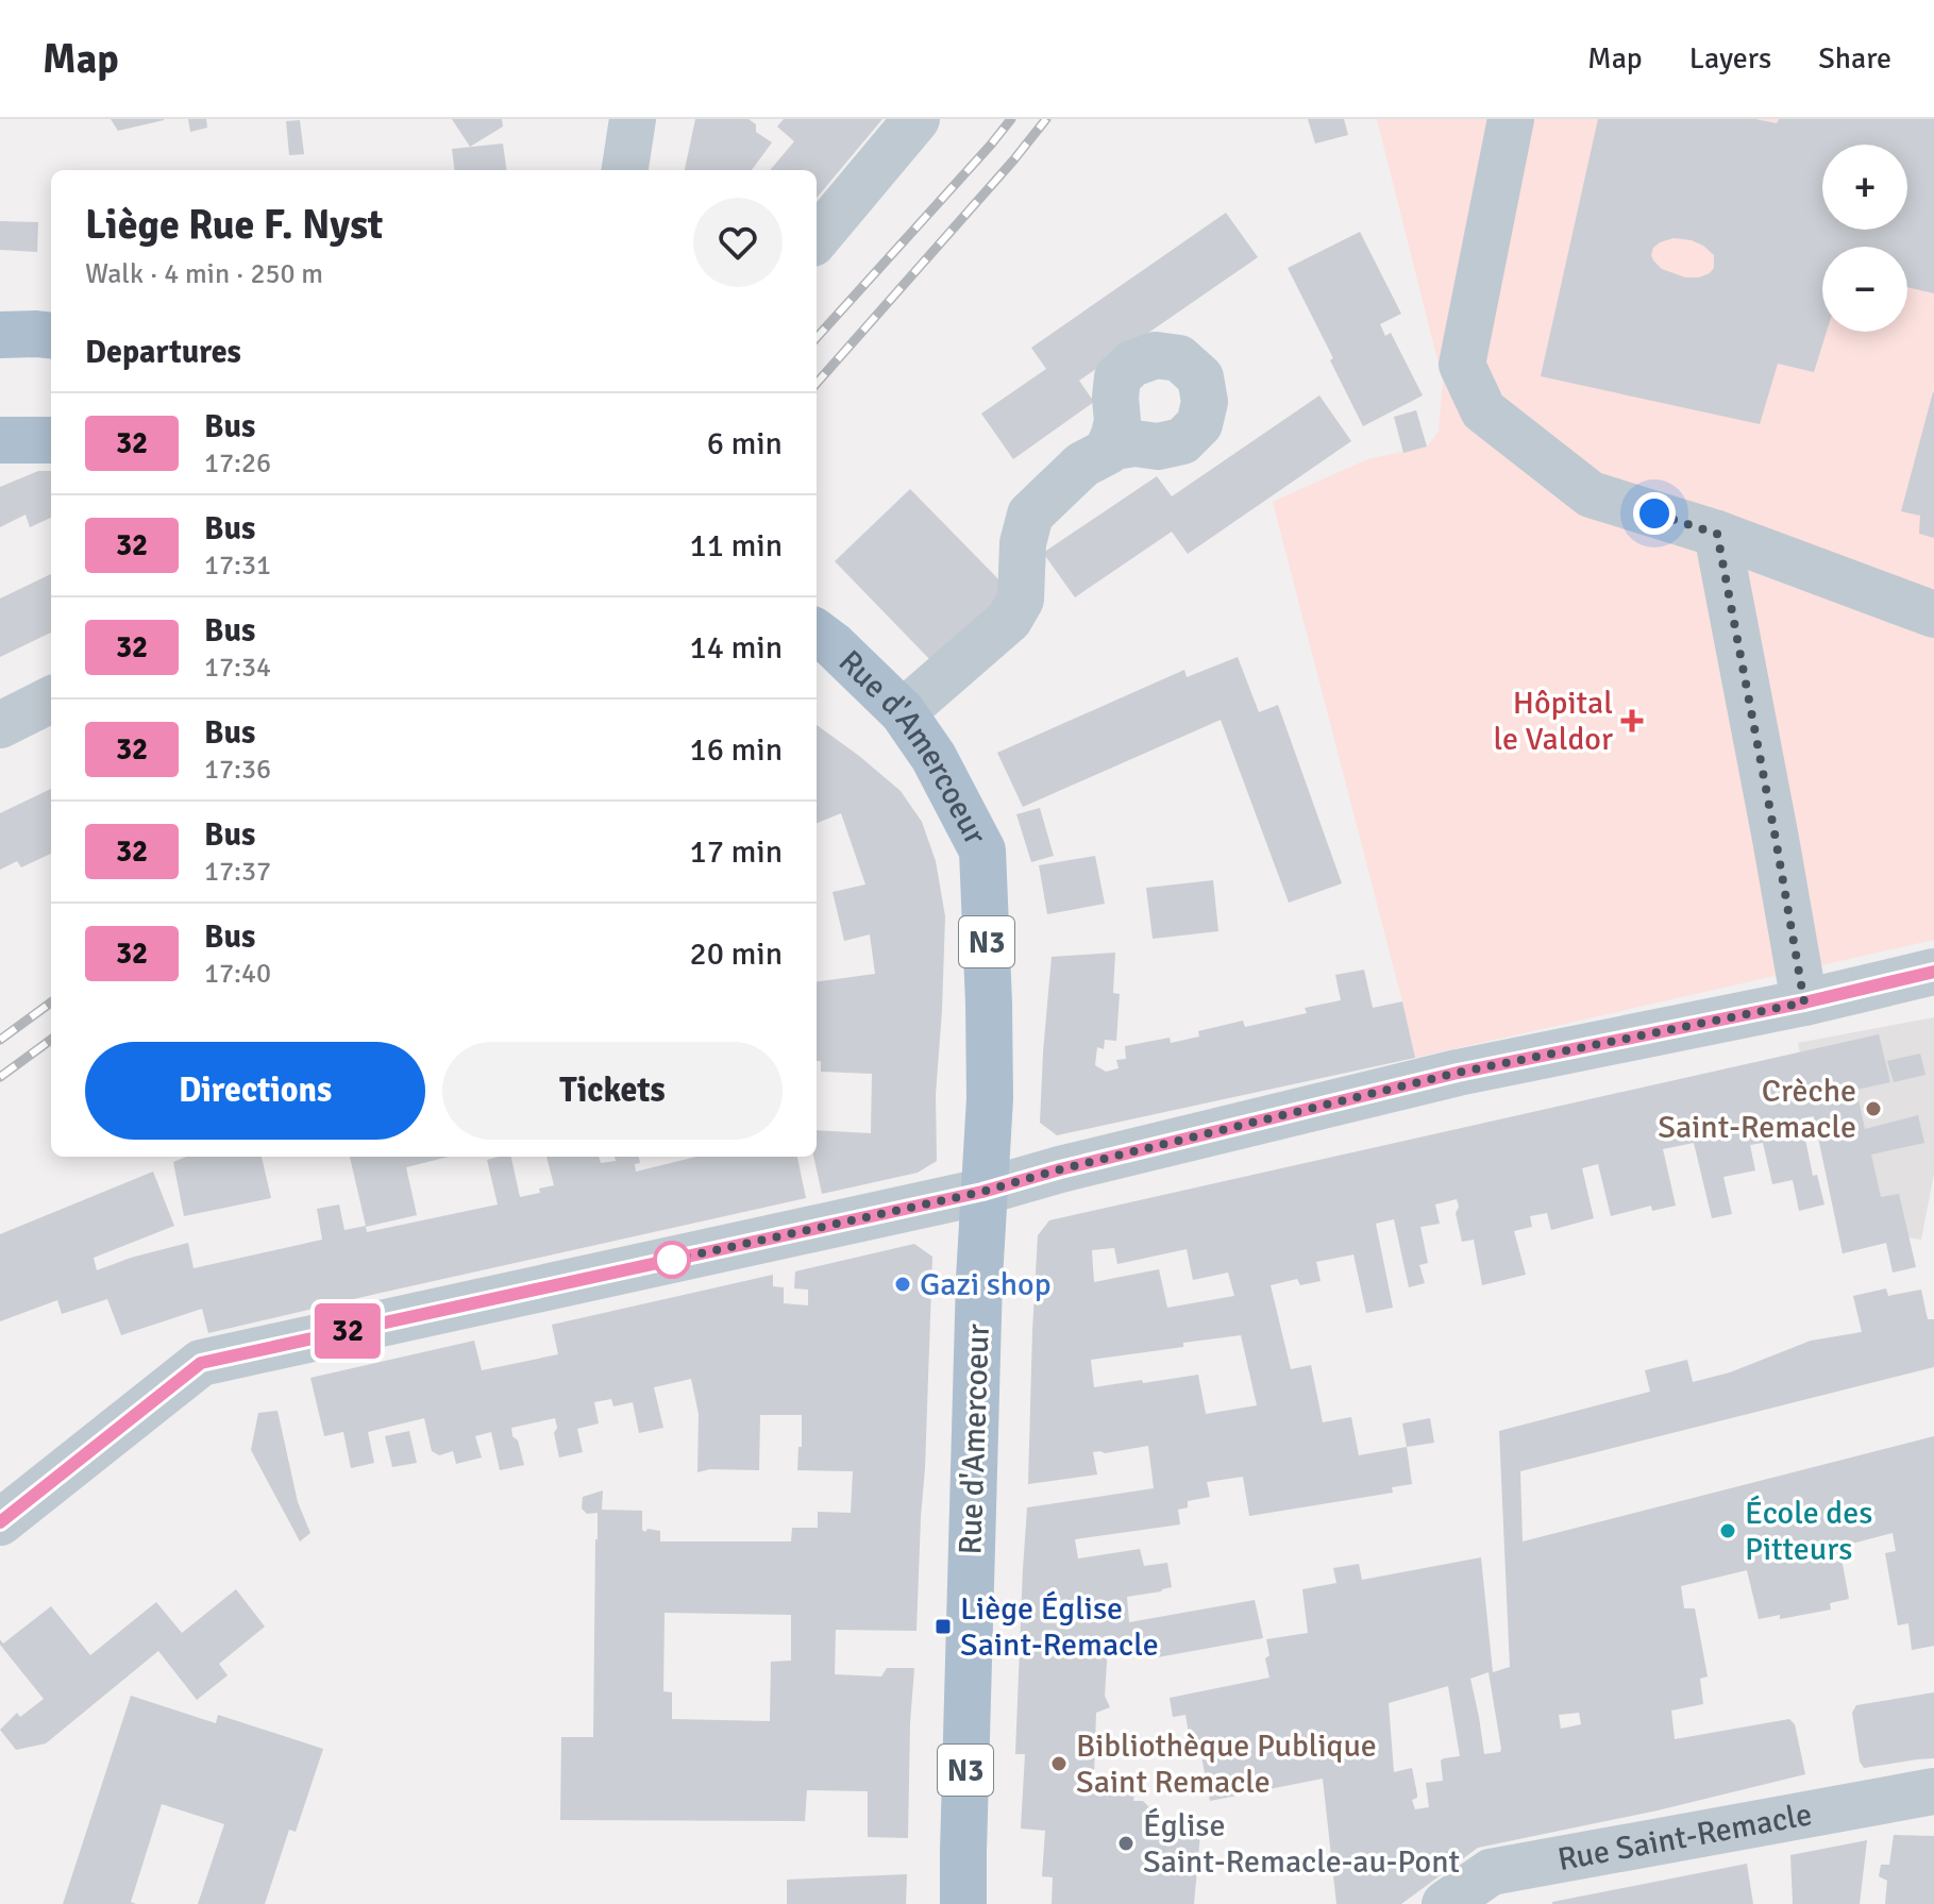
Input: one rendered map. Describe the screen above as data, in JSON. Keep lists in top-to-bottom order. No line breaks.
{"streets":{"main road":["Rue d'Amercoeur","N3"],"street":["Rue Saint-Remacle"]},"places":{"health":["Hôpital le Valdor"],"other":["Crèche Saint-Remacle","Gazi shop","École des Pitteurs","Bibliothèque Publique Saint Remacle","Église Saint-Remacle-au-Pont"],"transit":["Liège Église Saint-Remacle"]},"lines":["bus line 32"],"page":{"header":"Map","nav":["Map","Layers","Share"],"on_map":"32","map_buttons":["+","−"],"heading":[["Liège Rue F. Nyst","Walk · 4 min · 250 m"],"Departures"],"list":[{"mark":"32","name":"Bus","note":"17:26","value":"6 min"},{"mark":"32","name":"Bus","note":"17:31","value":"11 min"},{"mark":"32","name":"Bus","note":"17:34","value":"14 min"},{"mark":"32","name":"Bus","note":"17:36","value":"16 min"},{"mark":"32","name":"Bus","note":"17:37","value":"17 min"},{"mark":"32","name":"Bus","note":"17:40","value":"20 min"}],"buttons":["Directions","Tickets"]}}
